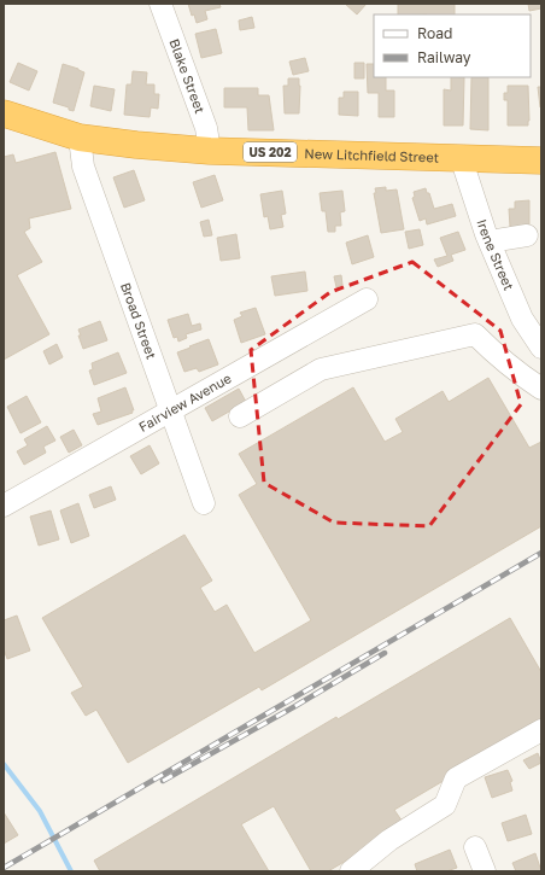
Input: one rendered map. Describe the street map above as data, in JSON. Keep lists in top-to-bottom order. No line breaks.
{"streets":{"highway":["US 202","New Litchfield Street"],"street":["Blake Street","Irene Street","Broad Street","Fairview Avenue"]},"crossings":[["Blake Street","New Litchfield Street"],["New Litchfield Street","Irene Street"],["New Litchfield Street","Broad Street"],["Broad Street","Fairview Avenue"]],"legend":["Road","Railway"]}
